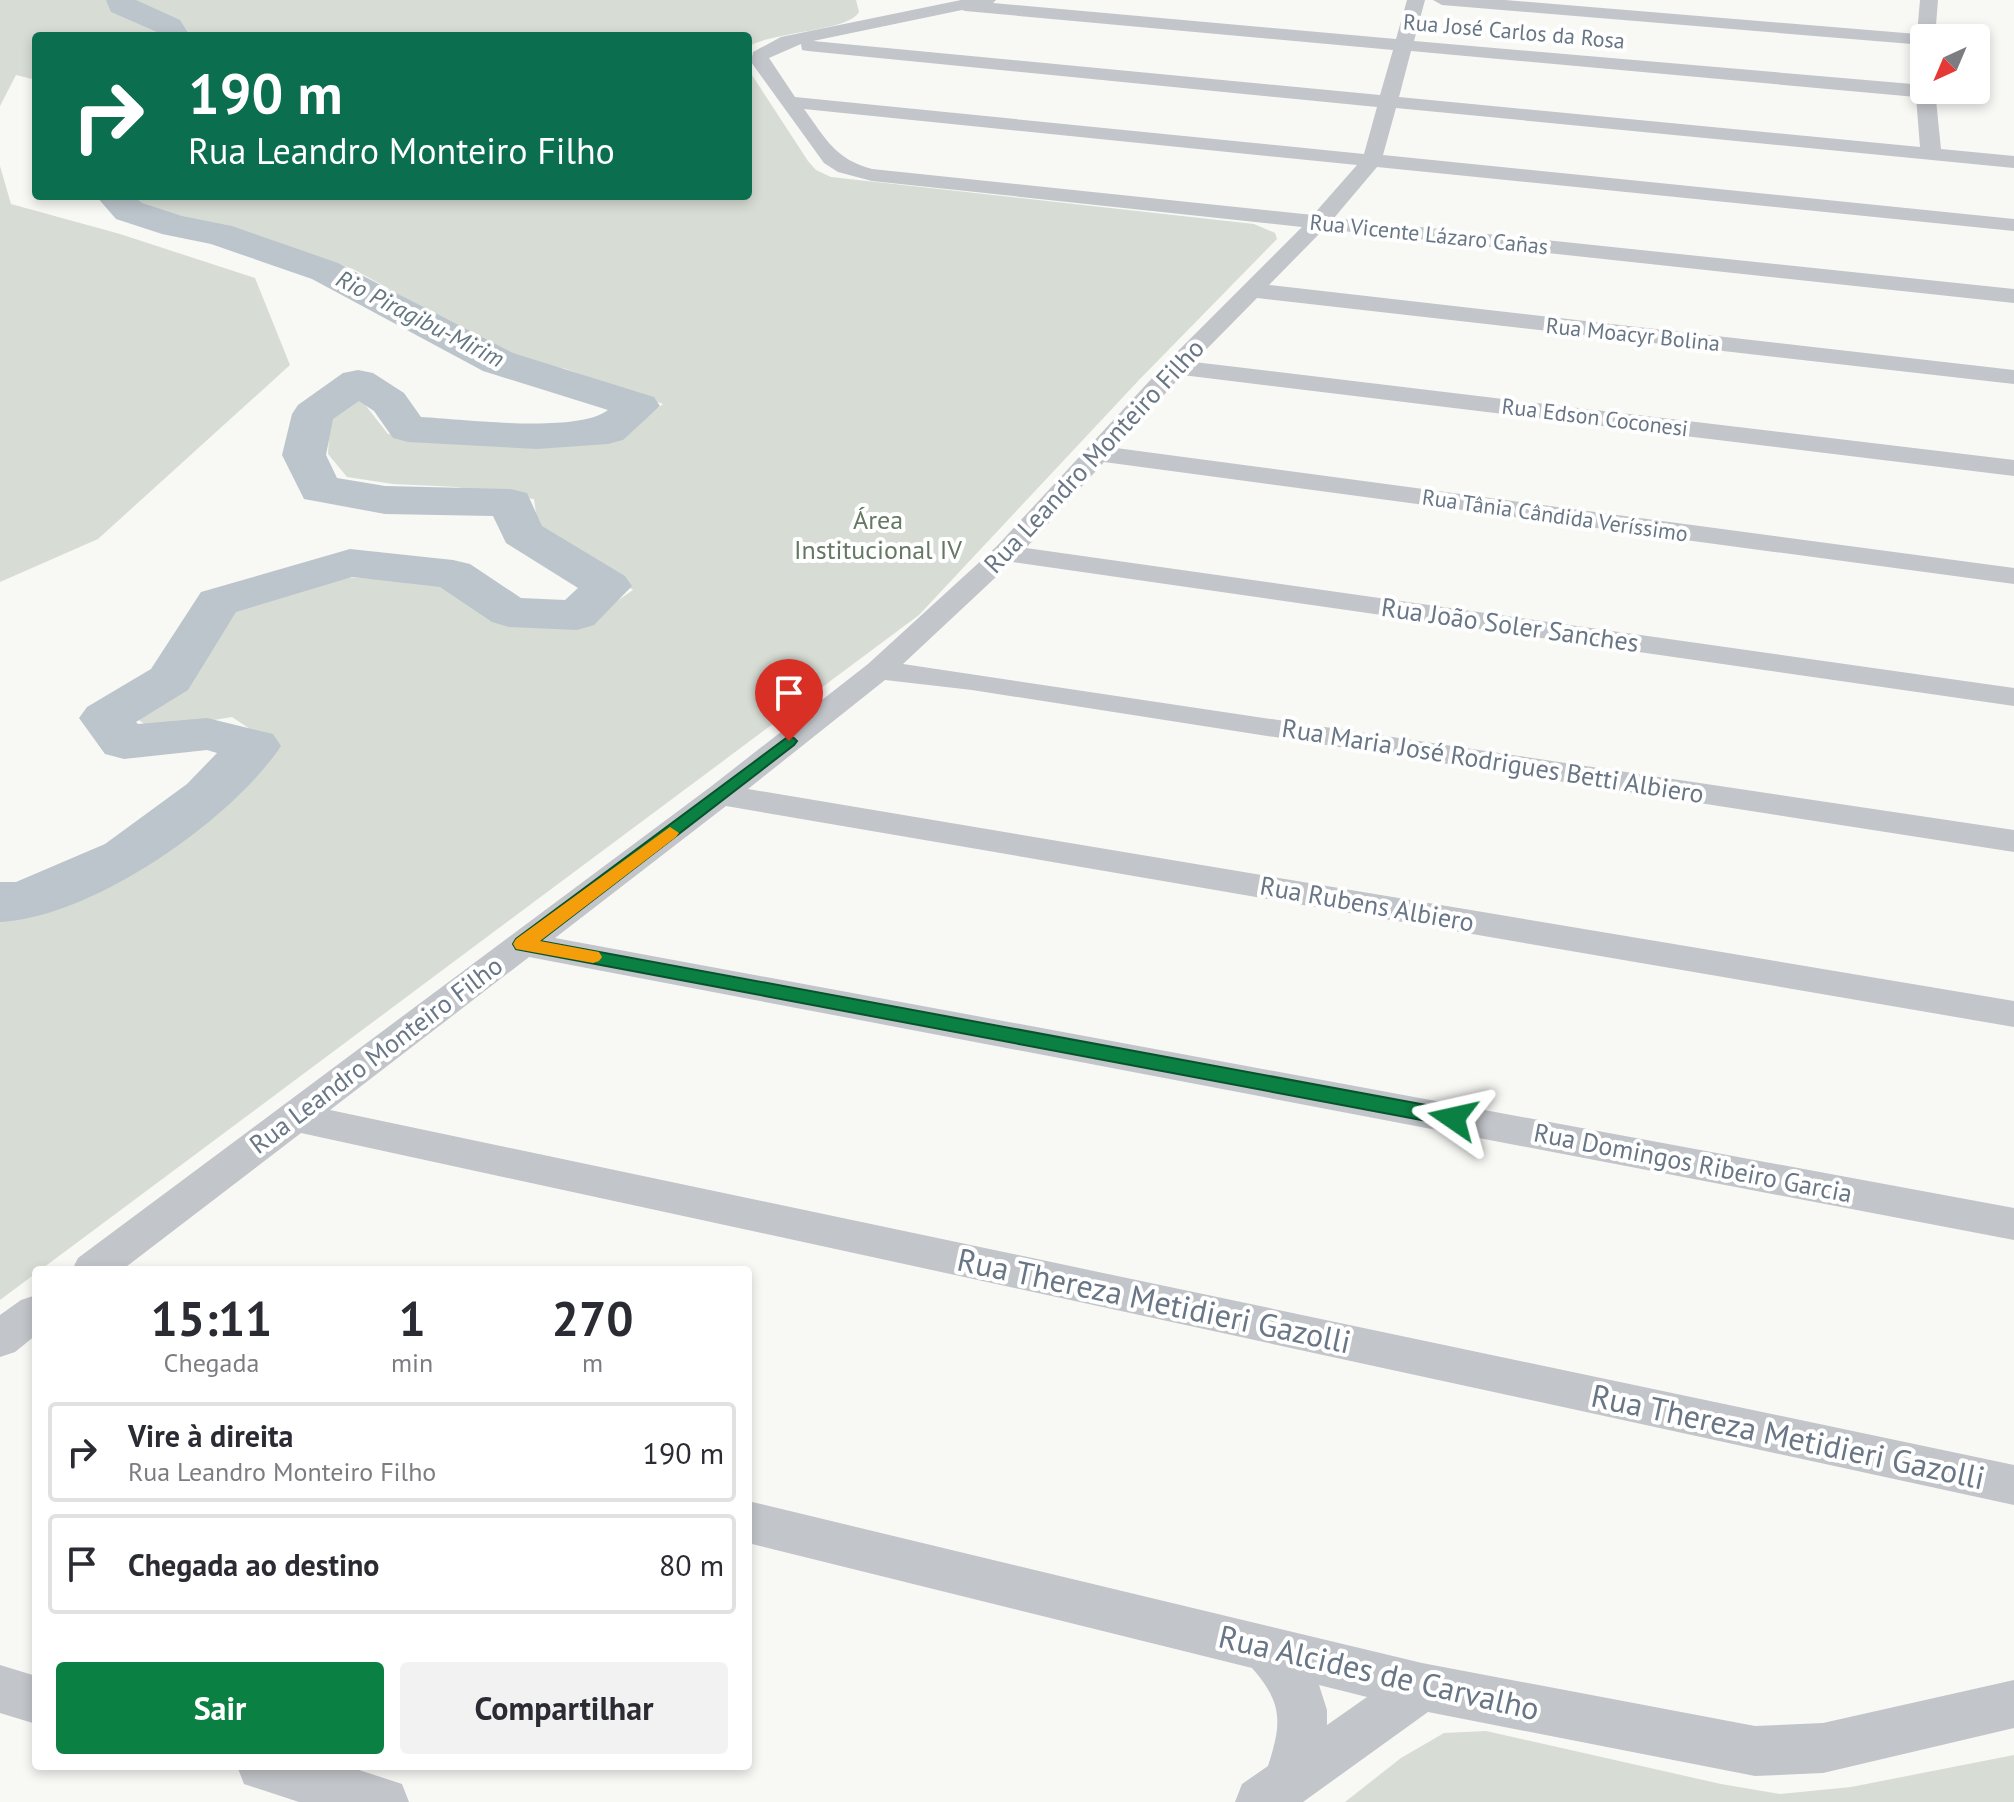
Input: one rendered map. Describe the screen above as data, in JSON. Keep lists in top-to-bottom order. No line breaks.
{"streets":{"street":["Rua José Carlos da Rosa","Rua Vicente Lázaro Cañas","Rua Moacyr Bolina","Rua Edson Coconesi","Rua Leandro Monteiro Filho","Rua Tânia Cândida Veríssimo","Rua João Soler Sanches","Rua Maria José Rodrigues Betti Albiero","Rua Rubens Albiero","Rua Domingos Ribeiro Garcia","Rua Thereza Metidieri Gazolli","Rua Alcides de Carvalho"]},"crossings":[["Rua José Carlos da Rosa","Rua Leandro Monteiro Filho"],["Rua Vicente Lázaro Cañas","Rua Leandro Monteiro Filho"],["Rua Moacyr Bolina","Rua Leandro Monteiro Filho"],["Rua Edson Coconesi","Rua Leandro Monteiro Filho"],["Rua Leandro Monteiro Filho","Rua Tânia Cândida Veríssimo"],["Rua Leandro Monteiro Filho","Rua João Soler Sanches"],["Rua Leandro Monteiro Filho","Rua Maria José Rodrigues Betti Albiero"],["Rua Leandro Monteiro Filho","Rua Rubens Albiero"],["Rua Leandro Monteiro Filho","Rua Domingos Ribeiro Garcia"],["Rua Leandro Monteiro Filho","Rua Thereza Metidieri Gazolli"]],"water":["Rio Piragibu-Mirim"],"parks":["Área Institucional IV"],"north":"bottom left","page":{"turn":["190 m","Rua Leandro Monteiro Filho"],"eta":["15:11","Chegada","1","min","270","m"],"list":[{"name":"Vire à direita","note":"Rua Leandro Monteiro Filho","value":"190 m"},{"name":"Chegada ao destino","value":"80 m"}],"buttons":["Sair","Compartilhar"]}}
